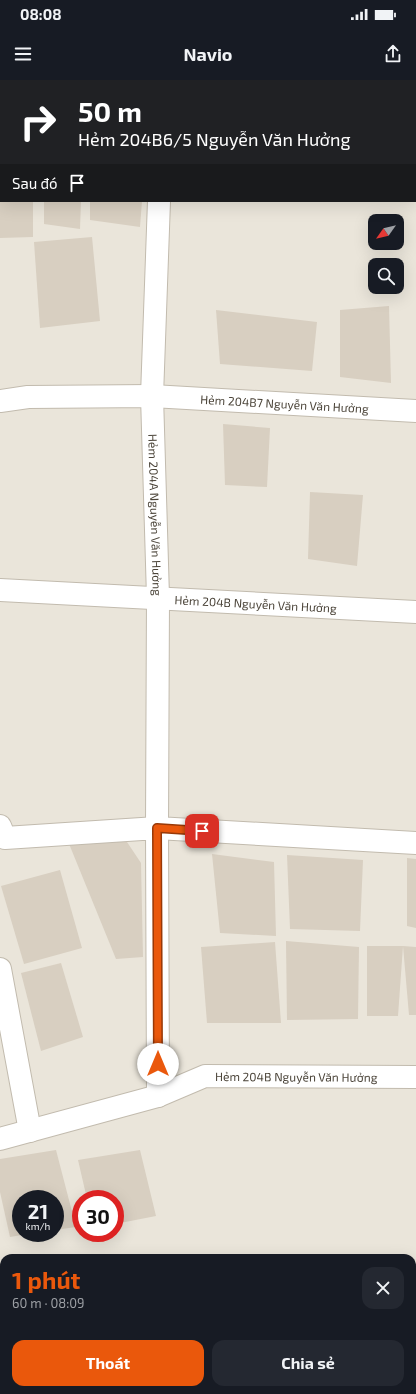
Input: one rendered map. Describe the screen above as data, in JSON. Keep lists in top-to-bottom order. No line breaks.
{"streets":{"street":["Hẻm 204B7 Nguyễn Văn Hưởng","Hẻm 204A Nguyễn Văn Hưởng","Hẻm 204B Nguyễn Văn Hưởng"]},"crossings":[["Hẻm 204B7 Nguyễn Văn Hưởng","Hẻm 204A Nguyễn Văn Hưởng"],["Hẻm 204A Nguyễn Văn Hưởng","Hẻm 204B Nguyễn Văn Hưởng"]],"north":"bottom left","page":{"status":"08:08","header":"Navio","turn":["50 m","Hẻm 204B6/5 Nguyễn Văn Hưởng"],"then":"Sau đó","speed":"21 km/h","limit":"30","heading":["1 phút","60 m · 08:09"],"buttons":["Thoát","Chia sẻ"]}}
